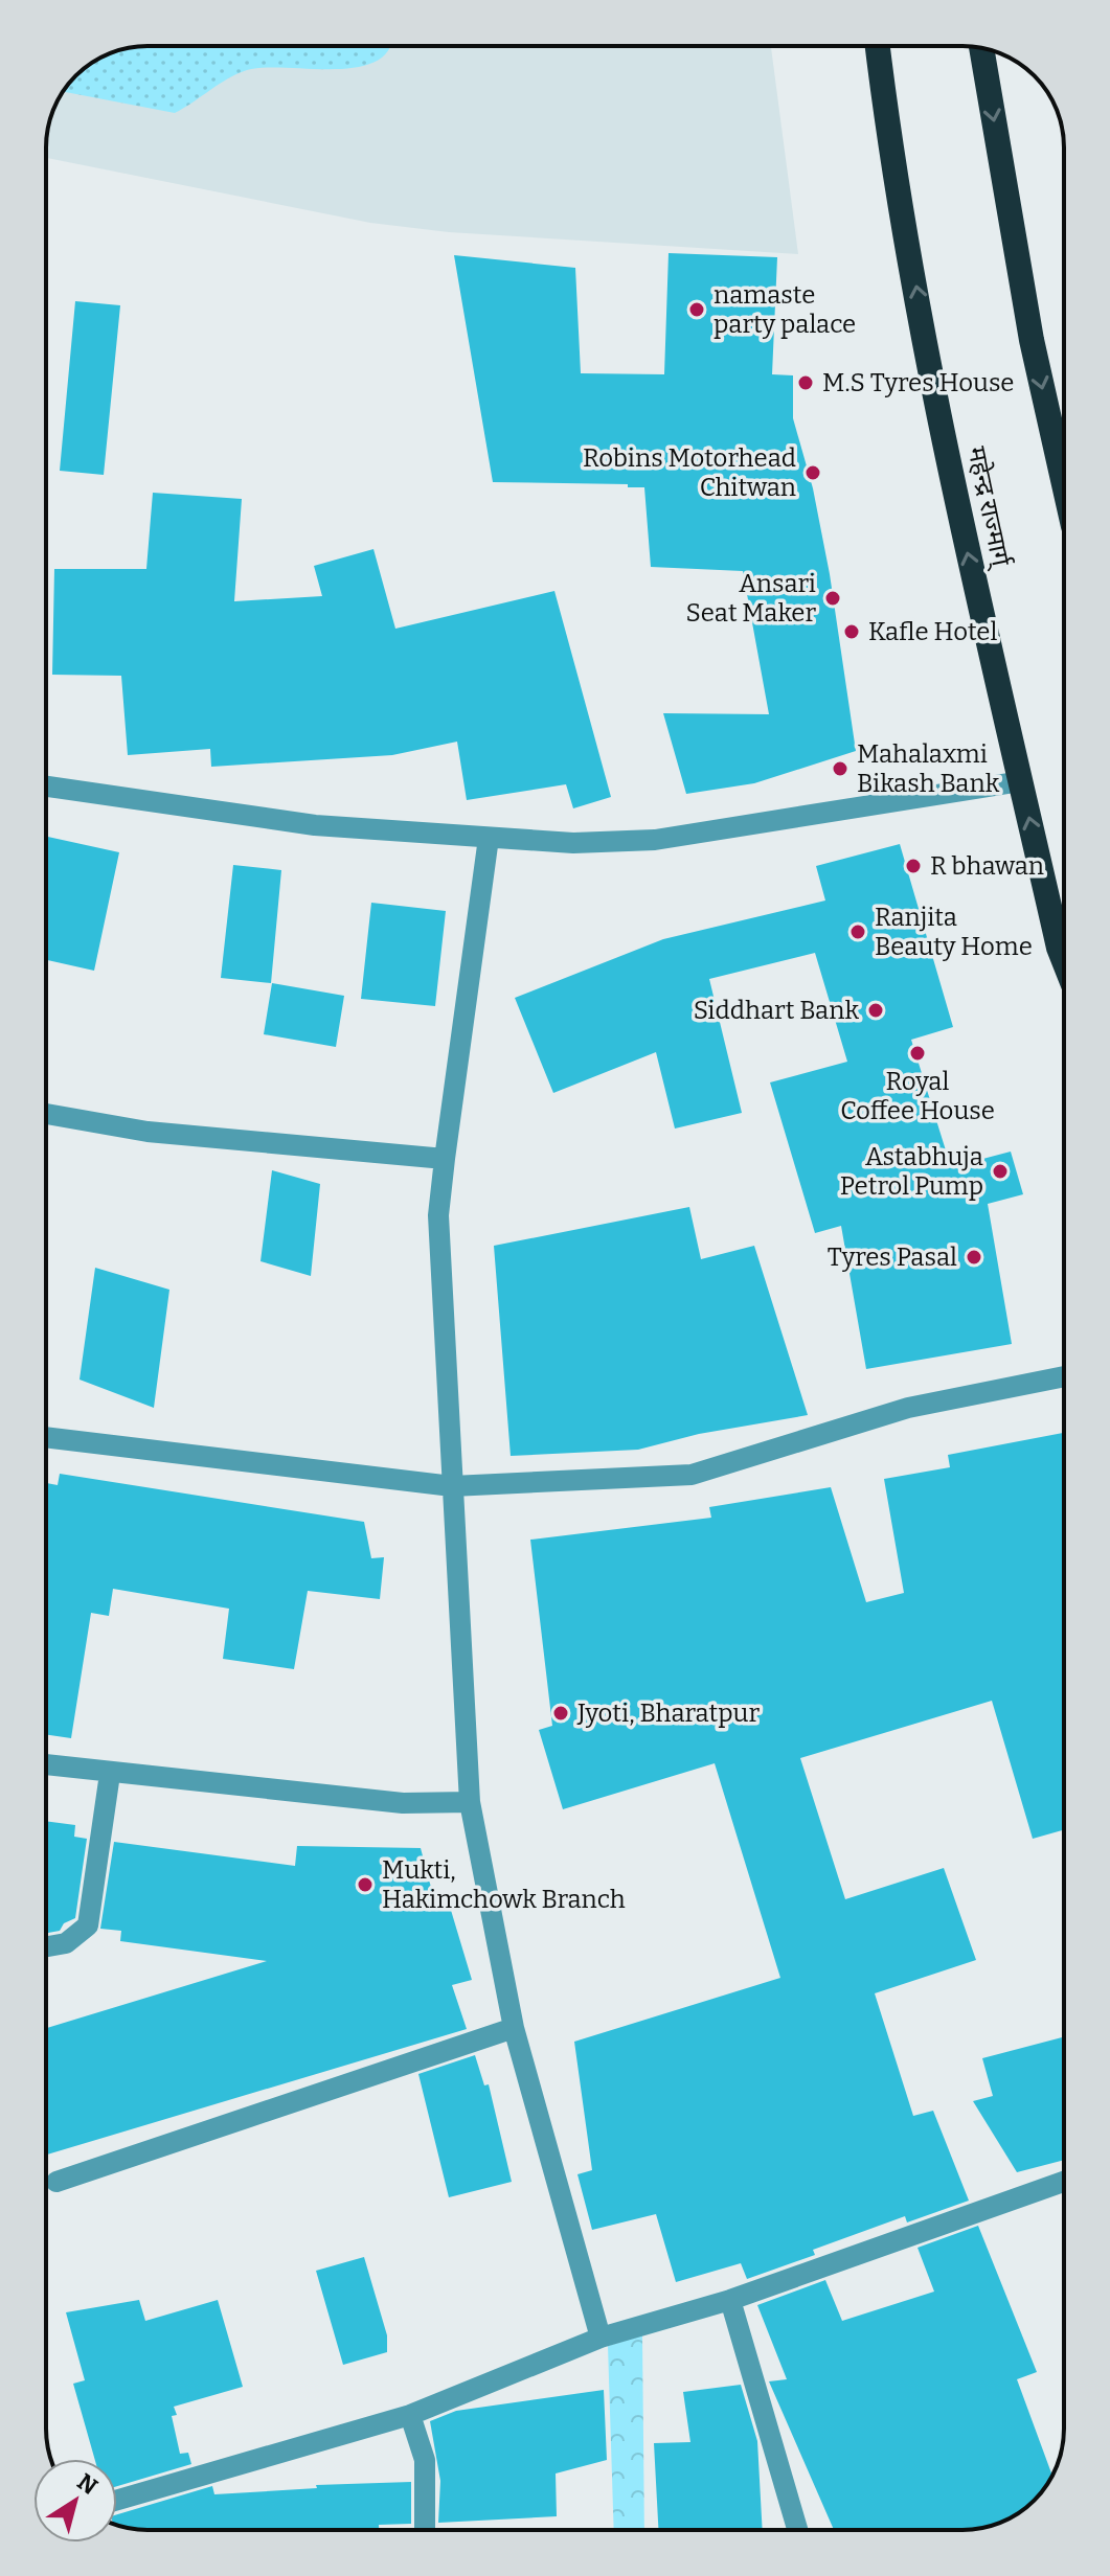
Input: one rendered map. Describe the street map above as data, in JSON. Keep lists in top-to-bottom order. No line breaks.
{"streets":{"highway":["महेन्द्र राज्मार्ग्"]},"places":["namaste party palace","M.S Tyres House","Robins Motorhead Chitwan","Ansari Seat Maker","Kafle Hotel","Mahalaxmi Bikash Bank","R bhawan","Ranjita Beauty Home","Siddhart Bank","Royal Coffee House","Astabhuja Petrol Pump","Tyres Pasal","Jyoti, Bharatpur","Mukti, Hakimchowk Branch"],"north":"top right"}
